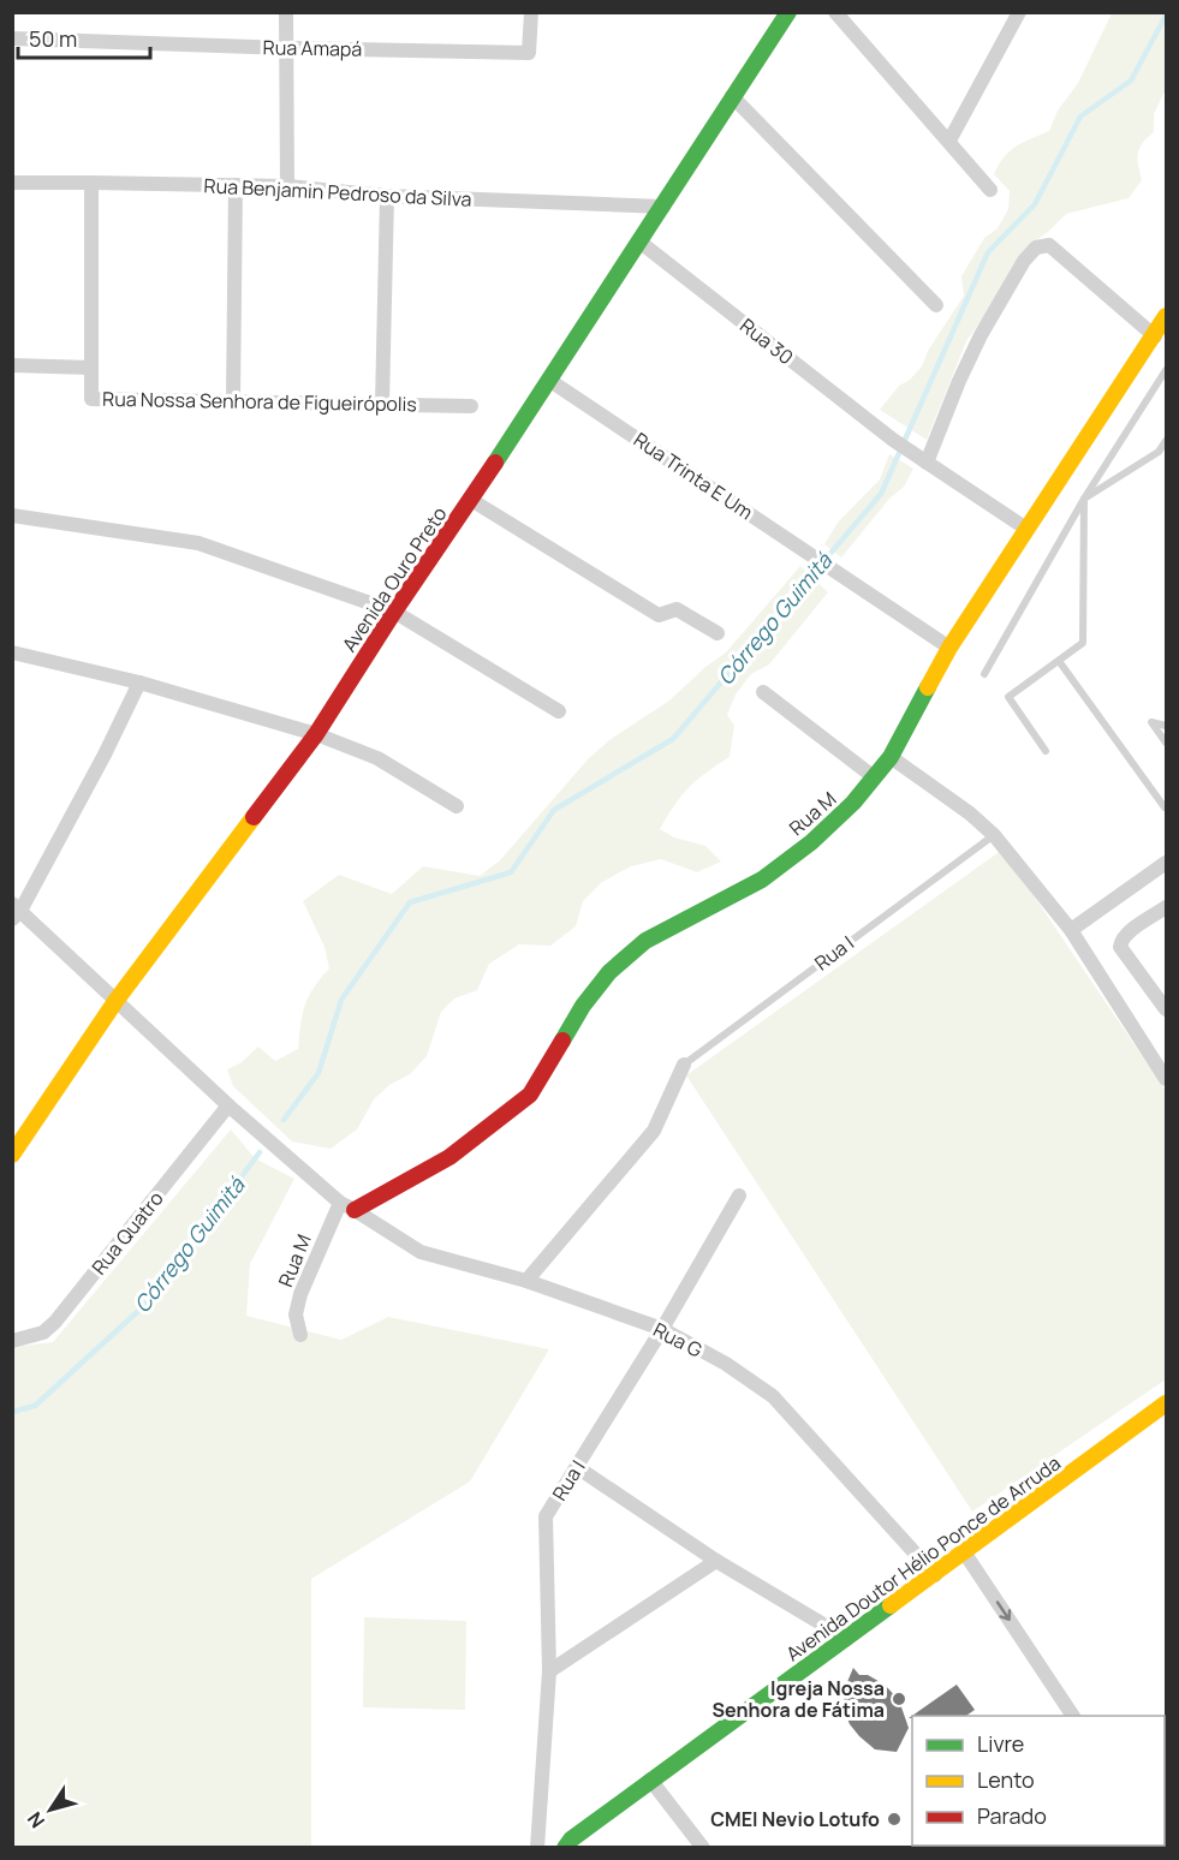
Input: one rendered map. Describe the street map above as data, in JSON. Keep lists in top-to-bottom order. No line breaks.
{"streets":{"street":["Rua Amapá","Rua Benjamin Pedroso da Silva","Rua 30","Rua Nossa Senhora de Figueirópolis","Rua Trinta E Um","Avenida Ouro Preto","Rua M","Rua I","Rua Quatro","Rua G","Avenida Doutor Hélio Ponce de Arruda"]},"crossings":[["Rua Benjamin Pedroso da Silva","Rua Nossa Senhora de Figueirópolis"],["Rua Benjamin Pedroso da Silva","Avenida Ouro Preto"],["Rua 30","Avenida Ouro Preto"],["Rua 30","Rua M"],["Rua Trinta E Um","Avenida Ouro Preto"],["Rua Trinta E Um","Rua M"],["Rua M","Rua G"],["Rua I","Rua G"],["Rua G","Avenida Doutor Hélio Ponce de Arruda"]],"water":["Córrego Guimitá"],"places":["Igreja Nossa Senhora de Fátima","CMEI Nevio Lotufo"],"legend":["Livre","Lento","Parado"],"scale_bar":"50 m","north":"bottom left"}
